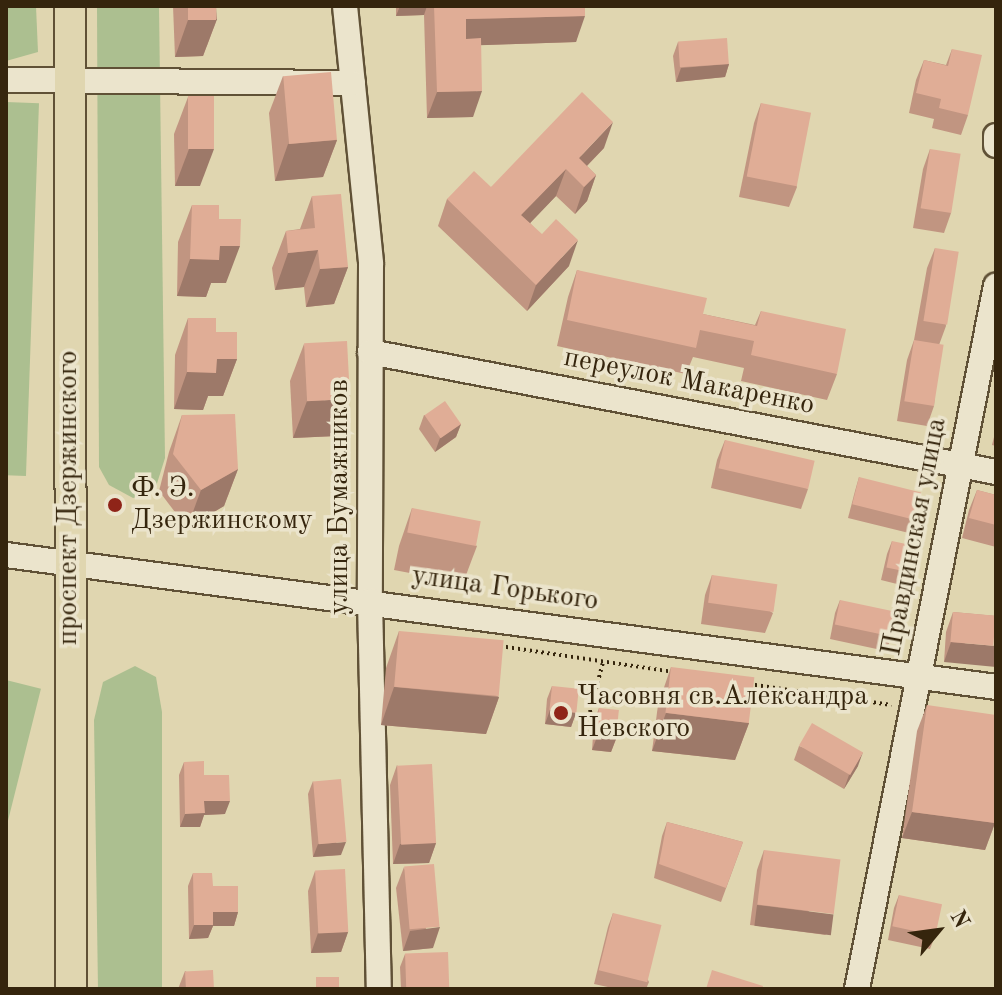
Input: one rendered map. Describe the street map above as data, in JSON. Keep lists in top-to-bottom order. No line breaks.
{"streets":{"main road":["проспект Дзержинского"],"street":["переулок Макаренко","улица Бумажников","Правдинская улица","улица Горького"]},"crossings":[["переулок Макаренко","улица Бумажников"],["переулок Макаренко","Правдинская улица"],["улица Бумажников","улица Горького"],["проспект Дзержинского","улица Горького"],["Правдинская улица","улица Горького"]],"places":["Ф. Э. Дзержинскому","Часовня св.Александра Невского"],"north":"top right"}
